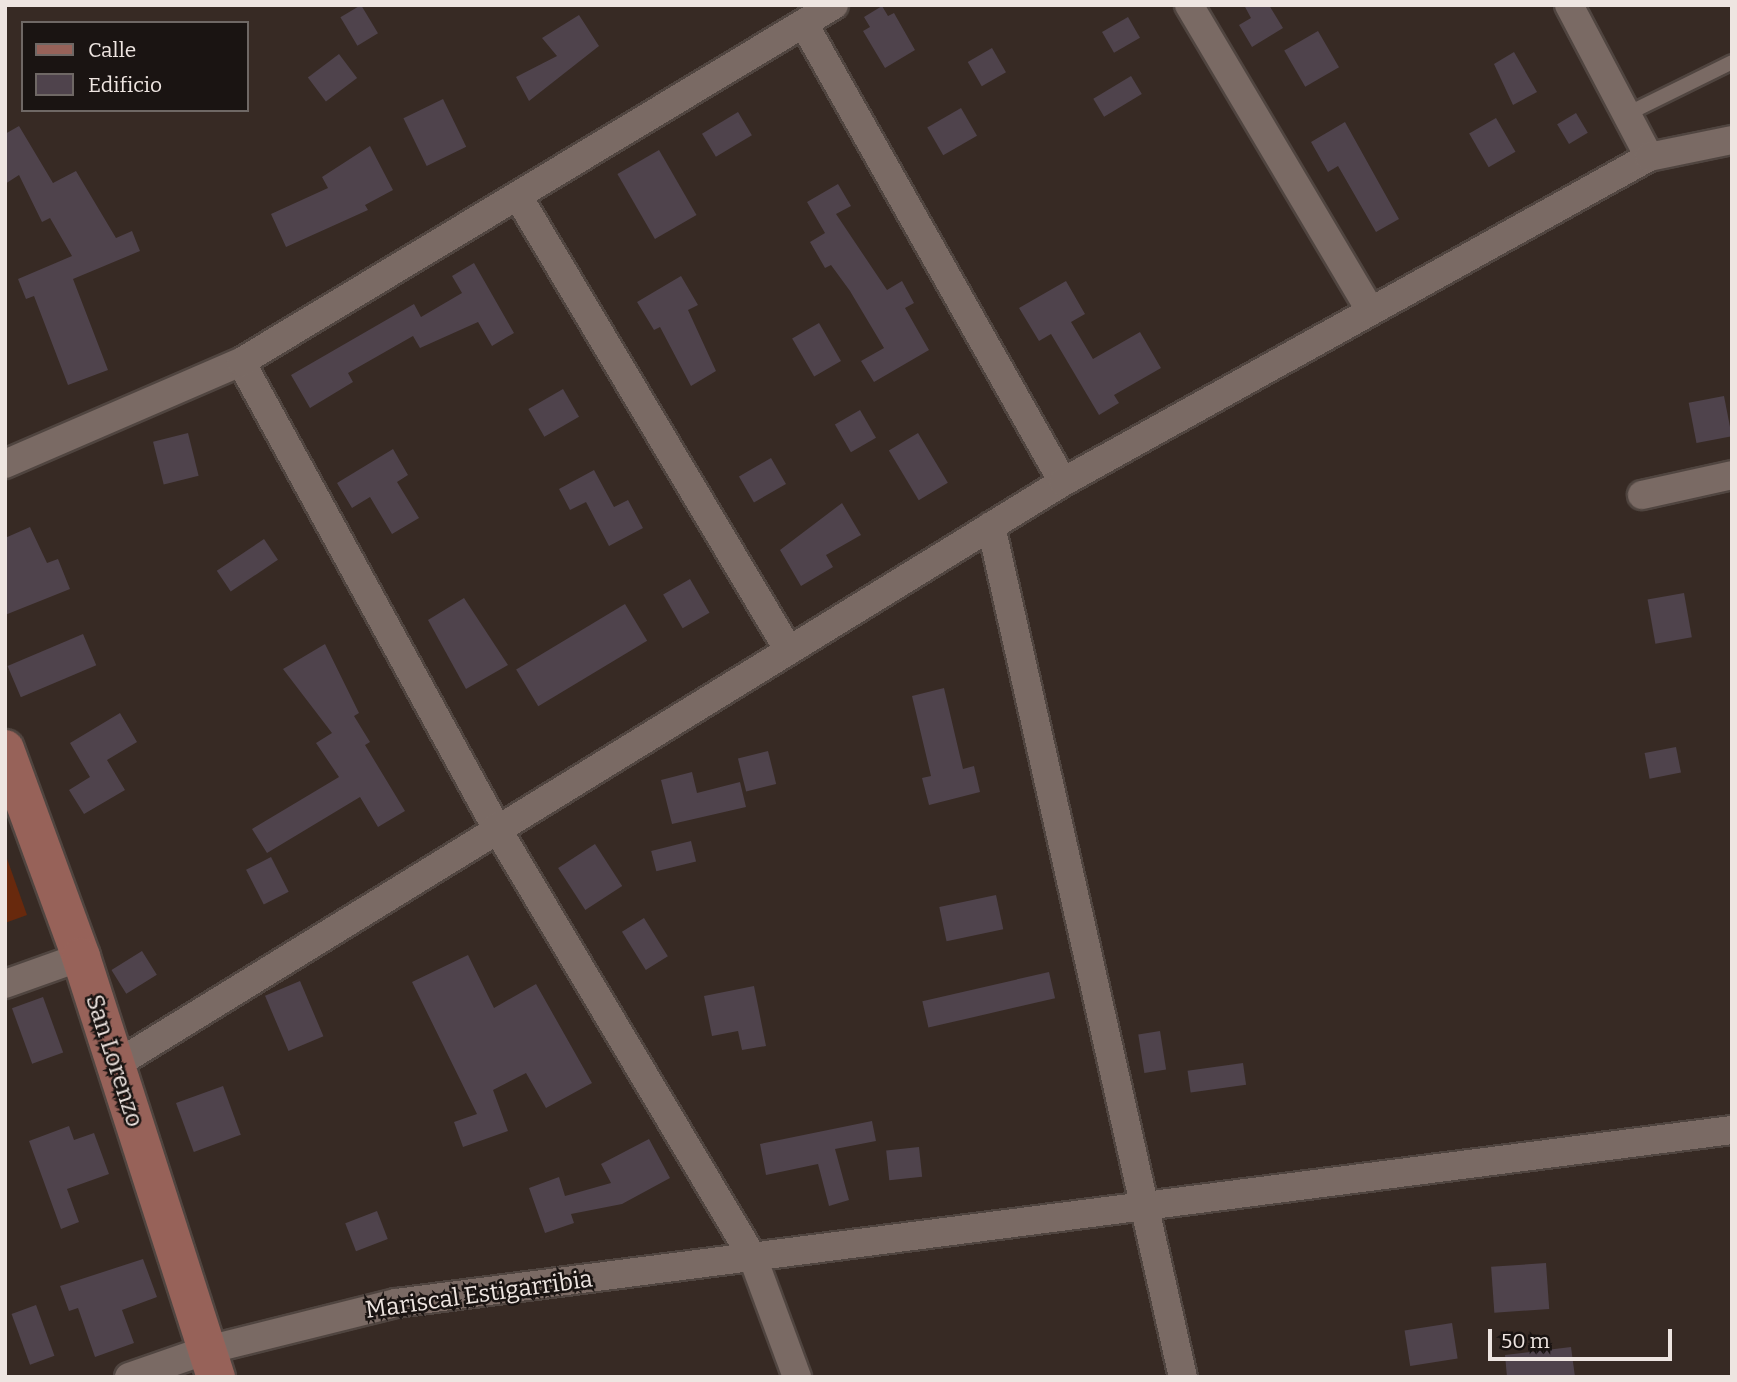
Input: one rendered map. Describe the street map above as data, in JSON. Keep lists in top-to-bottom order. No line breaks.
{"streets":{"street":["San Lorenzo","Mariscal Estigarribia"]},"crossings":[["San Lorenzo","Mariscal Estigarribia"]],"legend":["Calle","Edificio"],"scale_bar":"50 m"}
